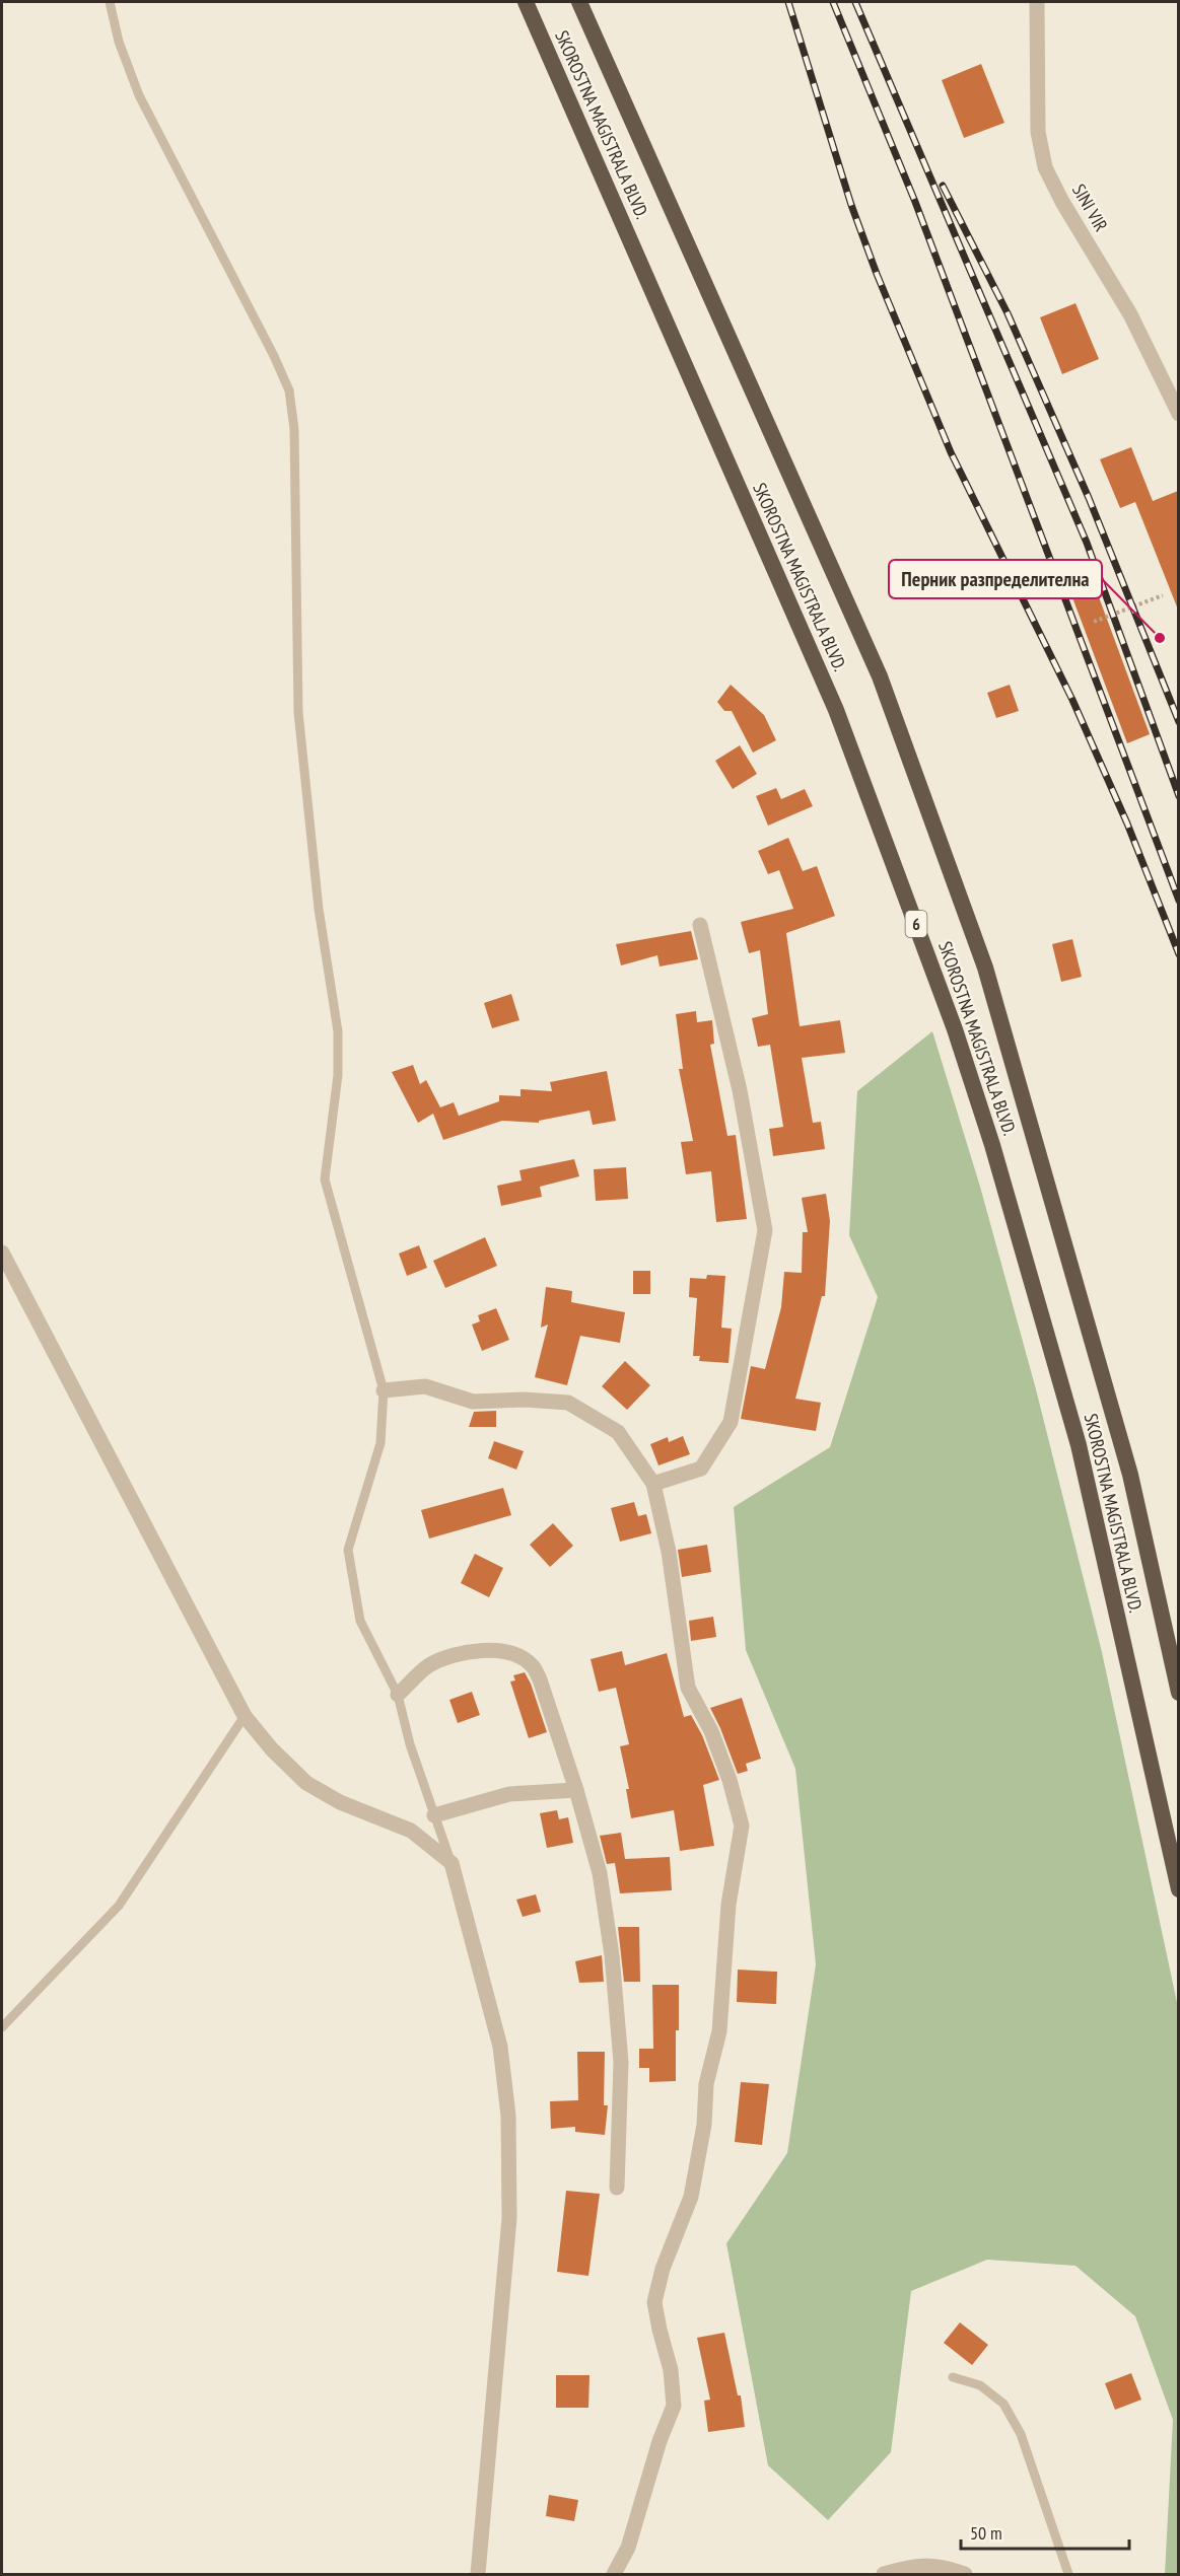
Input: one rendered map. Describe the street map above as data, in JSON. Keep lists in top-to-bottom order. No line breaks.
{"streets":{"highway":["SKOROSTNA MAGISTRALA BLVD.","6"],"street":["SINI VIR"]},"places":["Перник разпределителна"],"scale_bar":"50 m"}
